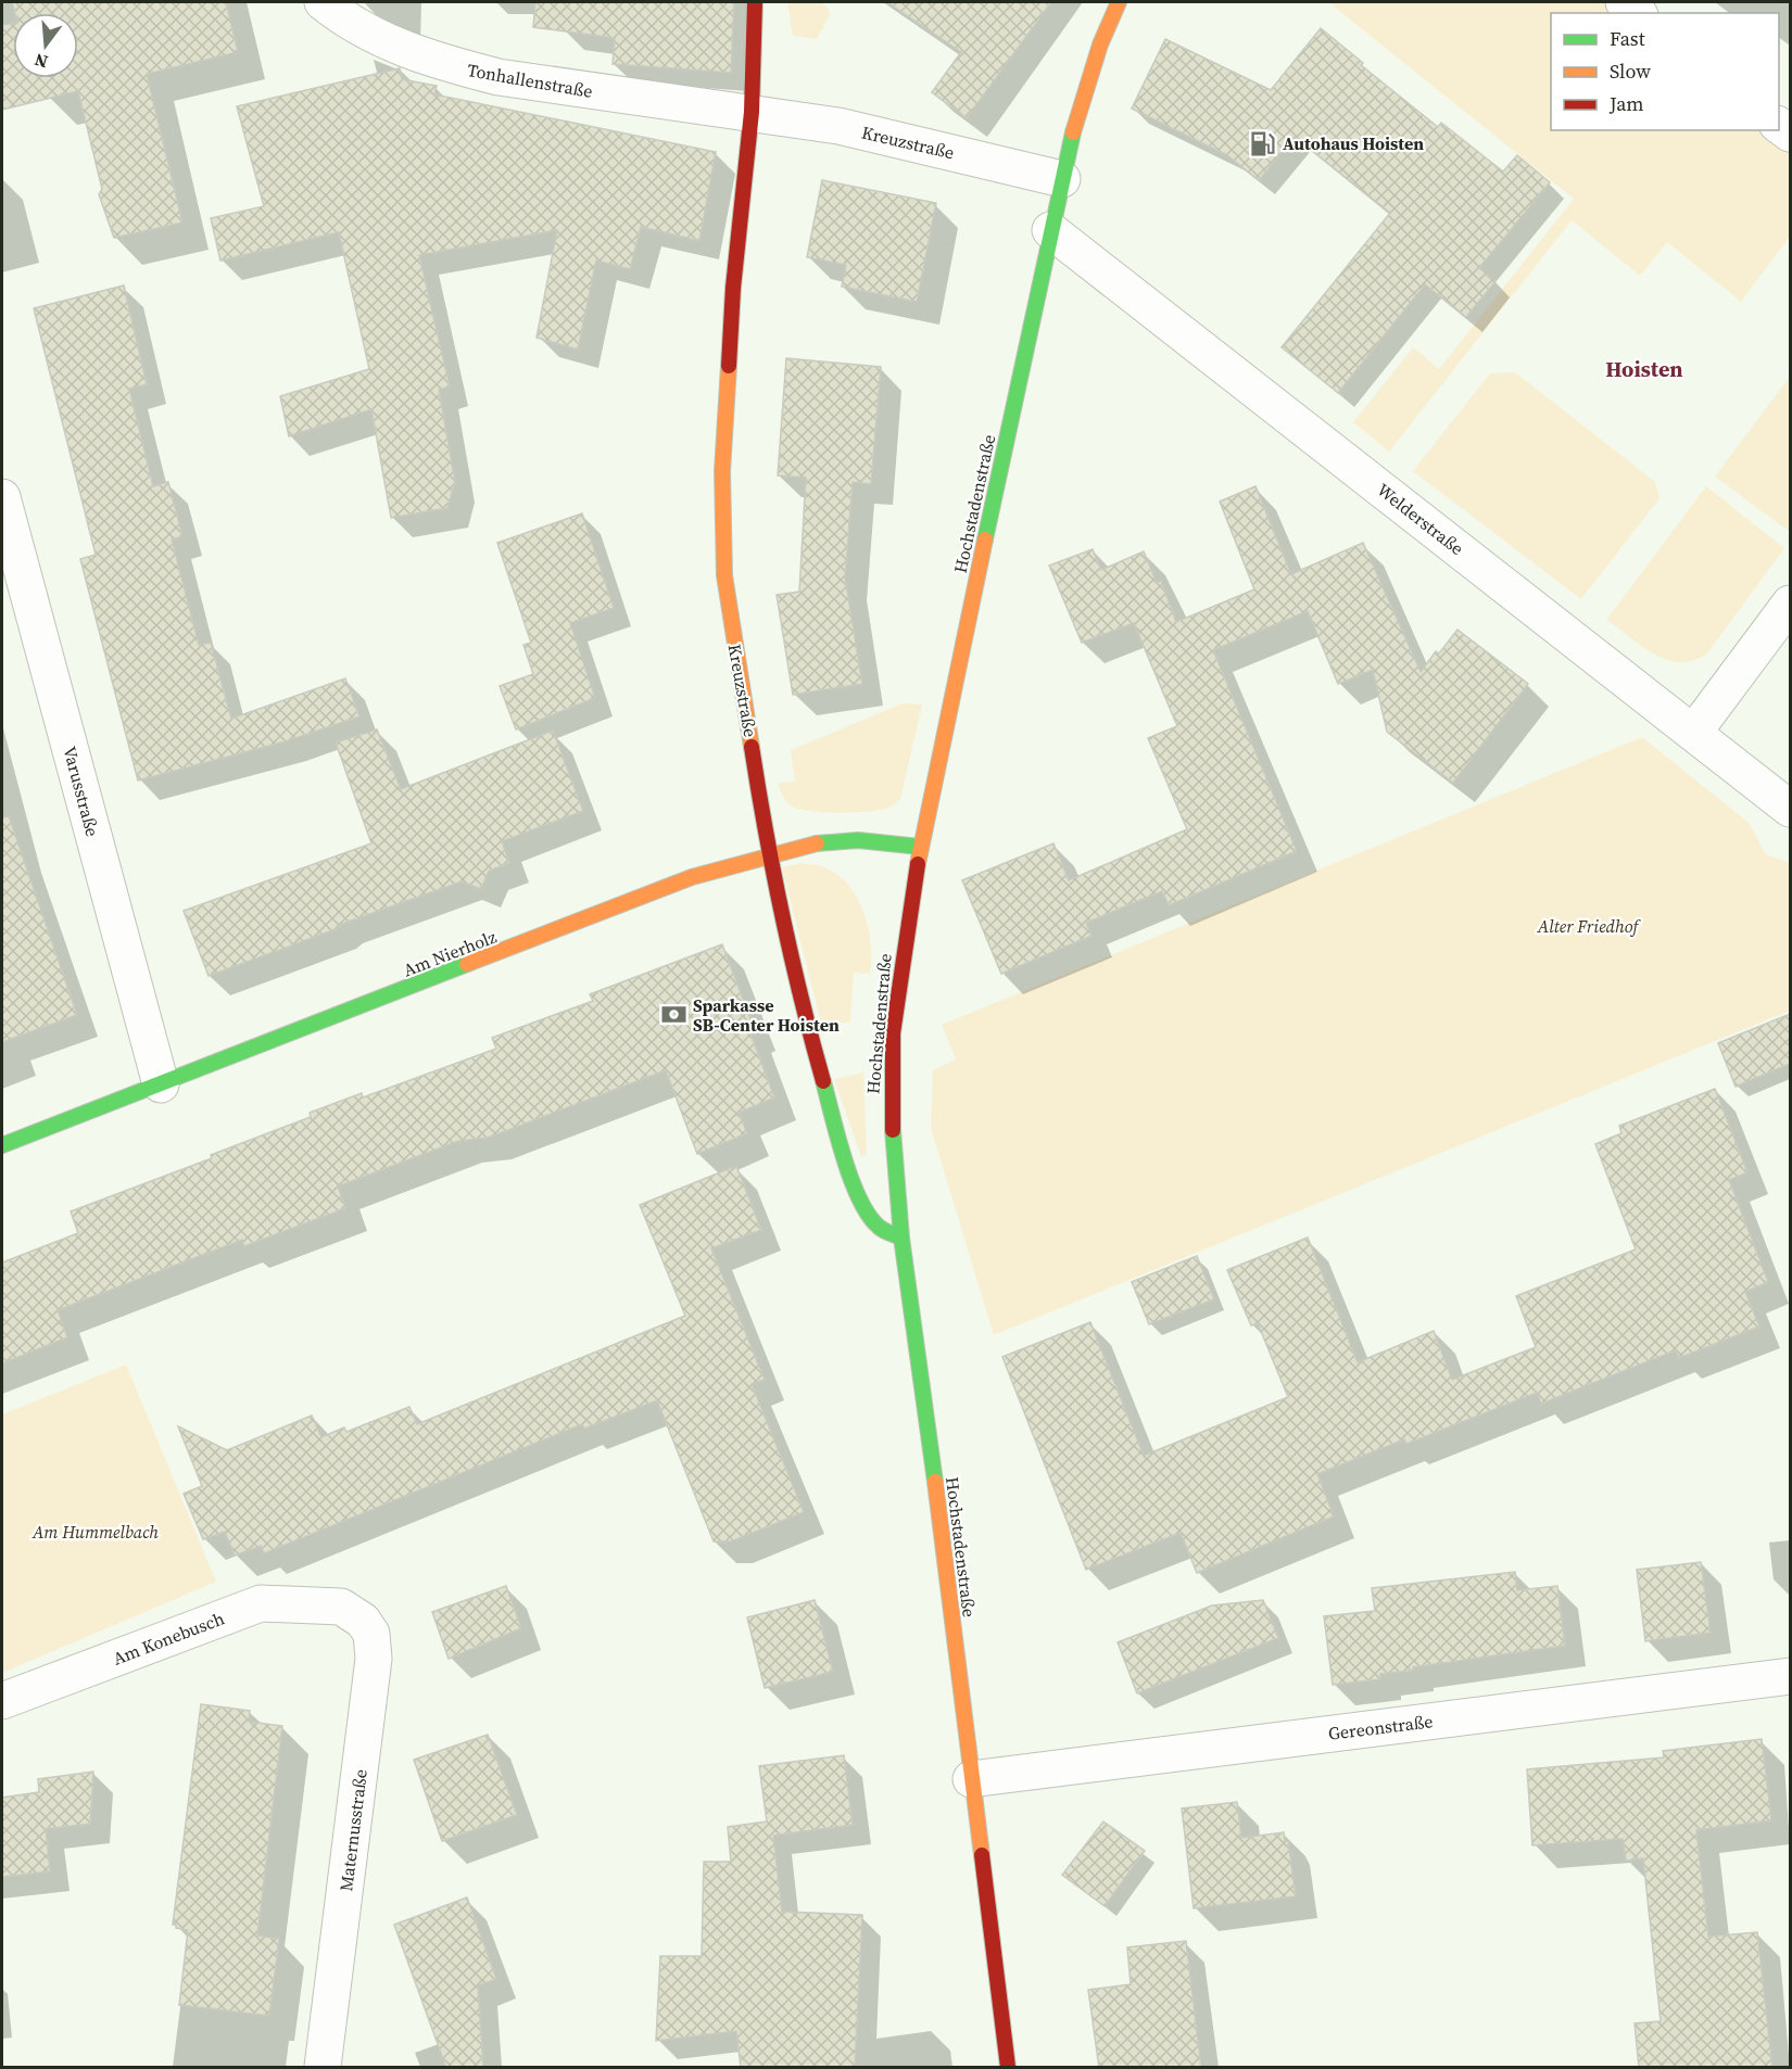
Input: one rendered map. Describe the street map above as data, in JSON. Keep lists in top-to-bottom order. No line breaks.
{"streets":{"street":["Tonhallenstraße","Kreuzstraße","Hochstadenstraße","Welderstraße","Varusstraße","Am Nierholz","Am Konebusch","Gereonstraße","Maternusstraße"]},"crossings":[["Tonhallenstraße","Kreuzstraße"],["Kreuzstraße","Hochstadenstraße"],["Kreuzstraße","Am Nierholz"],["Hochstadenstraße","Welderstraße"],["Hochstadenstraße","Am Nierholz"],["Hochstadenstraße","Gereonstraße"],["Varusstraße","Am Nierholz"],["Am Konebusch","Maternusstraße"]],"districts":["Hoisten"],"parks":["Alter Friedhof","Am Hummelbach"],"places":{"fuel station":["Autohaus Hoisten"],"bank":["Sparkasse SB-Center Hoisten"]},"legend":["Fast","Slow","Jam"],"north":"bottom"}
